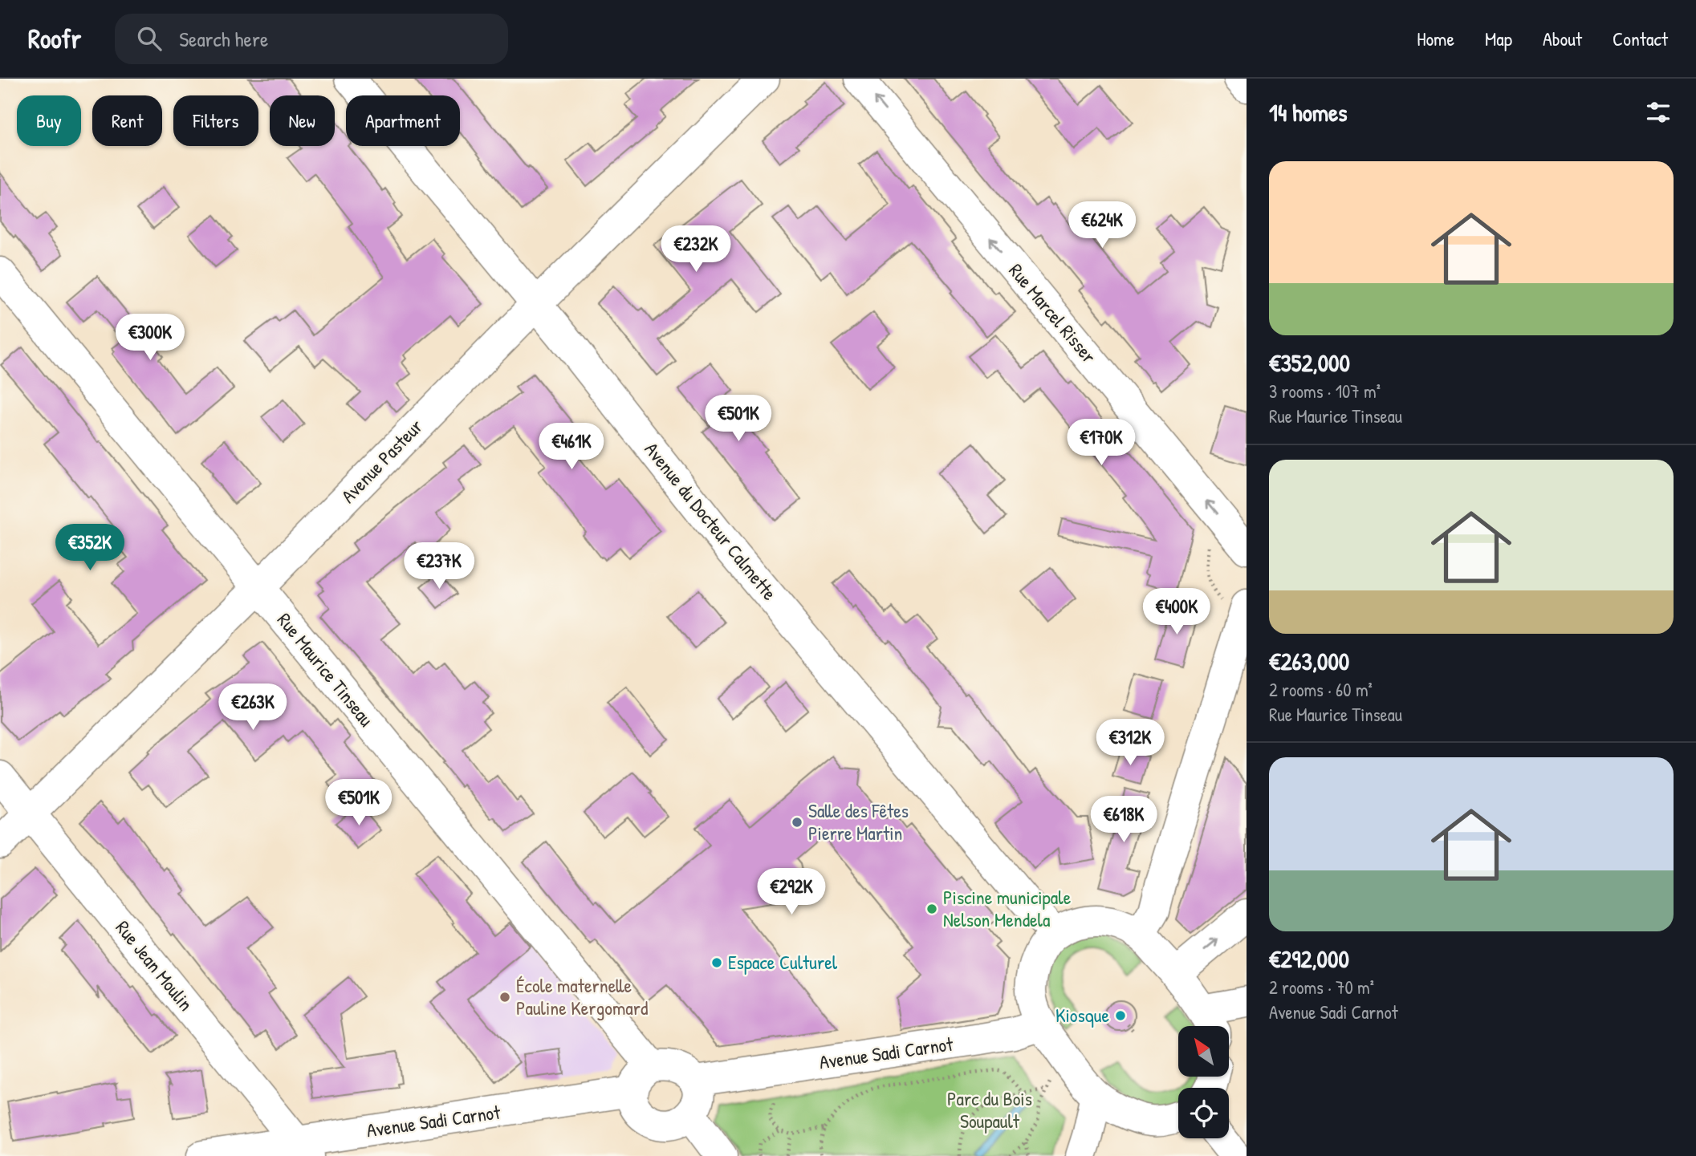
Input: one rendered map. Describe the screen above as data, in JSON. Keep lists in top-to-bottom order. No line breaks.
{"streets":{"street":["Rue Marcel Risser","Avenue Pasteur","Avenue du Docteur Calmette","Rue Maurice Tinseau","Rue Jean Moulin","Avenue Sadi Carnot"]},"crossings":[["Avenue Pasteur","Avenue du Docteur Calmette"],["Avenue Pasteur","Rue Maurice Tinseau"],["Avenue Pasteur","Rue Jean Moulin"],["Rue Maurice Tinseau","Avenue Sadi Carnot"],["Rue Jean Moulin","Avenue Sadi Carnot"]],"one_way":["Rue Marcel Risser"],"parks":["Parc du Bois Soupault"],"places":["Salle des Fêtes Pierre Martin","Piscine municipale Nelson Mendela","Espace Culturel","École maternelle Pauline Kergomard","Kiosque"],"north":"top left","page":{"header":"Roofr","search":"Search here","nav":["Home","Map","About","Contact"],"heading":"14 homes","chip":["Buy","Rent","Filters","New","Apartment"],"list":[{"name":"€352,000","note":"3 rooms · 107 m² · Rue Maurice Tinseau"},{"name":"€263,000","note":"2 rooms · 60 m² · Rue Maurice Tinseau"},{"name":"€292,000","note":"2 rooms · 70 m² · Avenue Sadi Carnot"}],"price":["€624K","€232K","€300K","€501K","€170K","€461K","€352K","€237K","€400K","€263K","€312K","€501K","€618K","€292K"]}}
